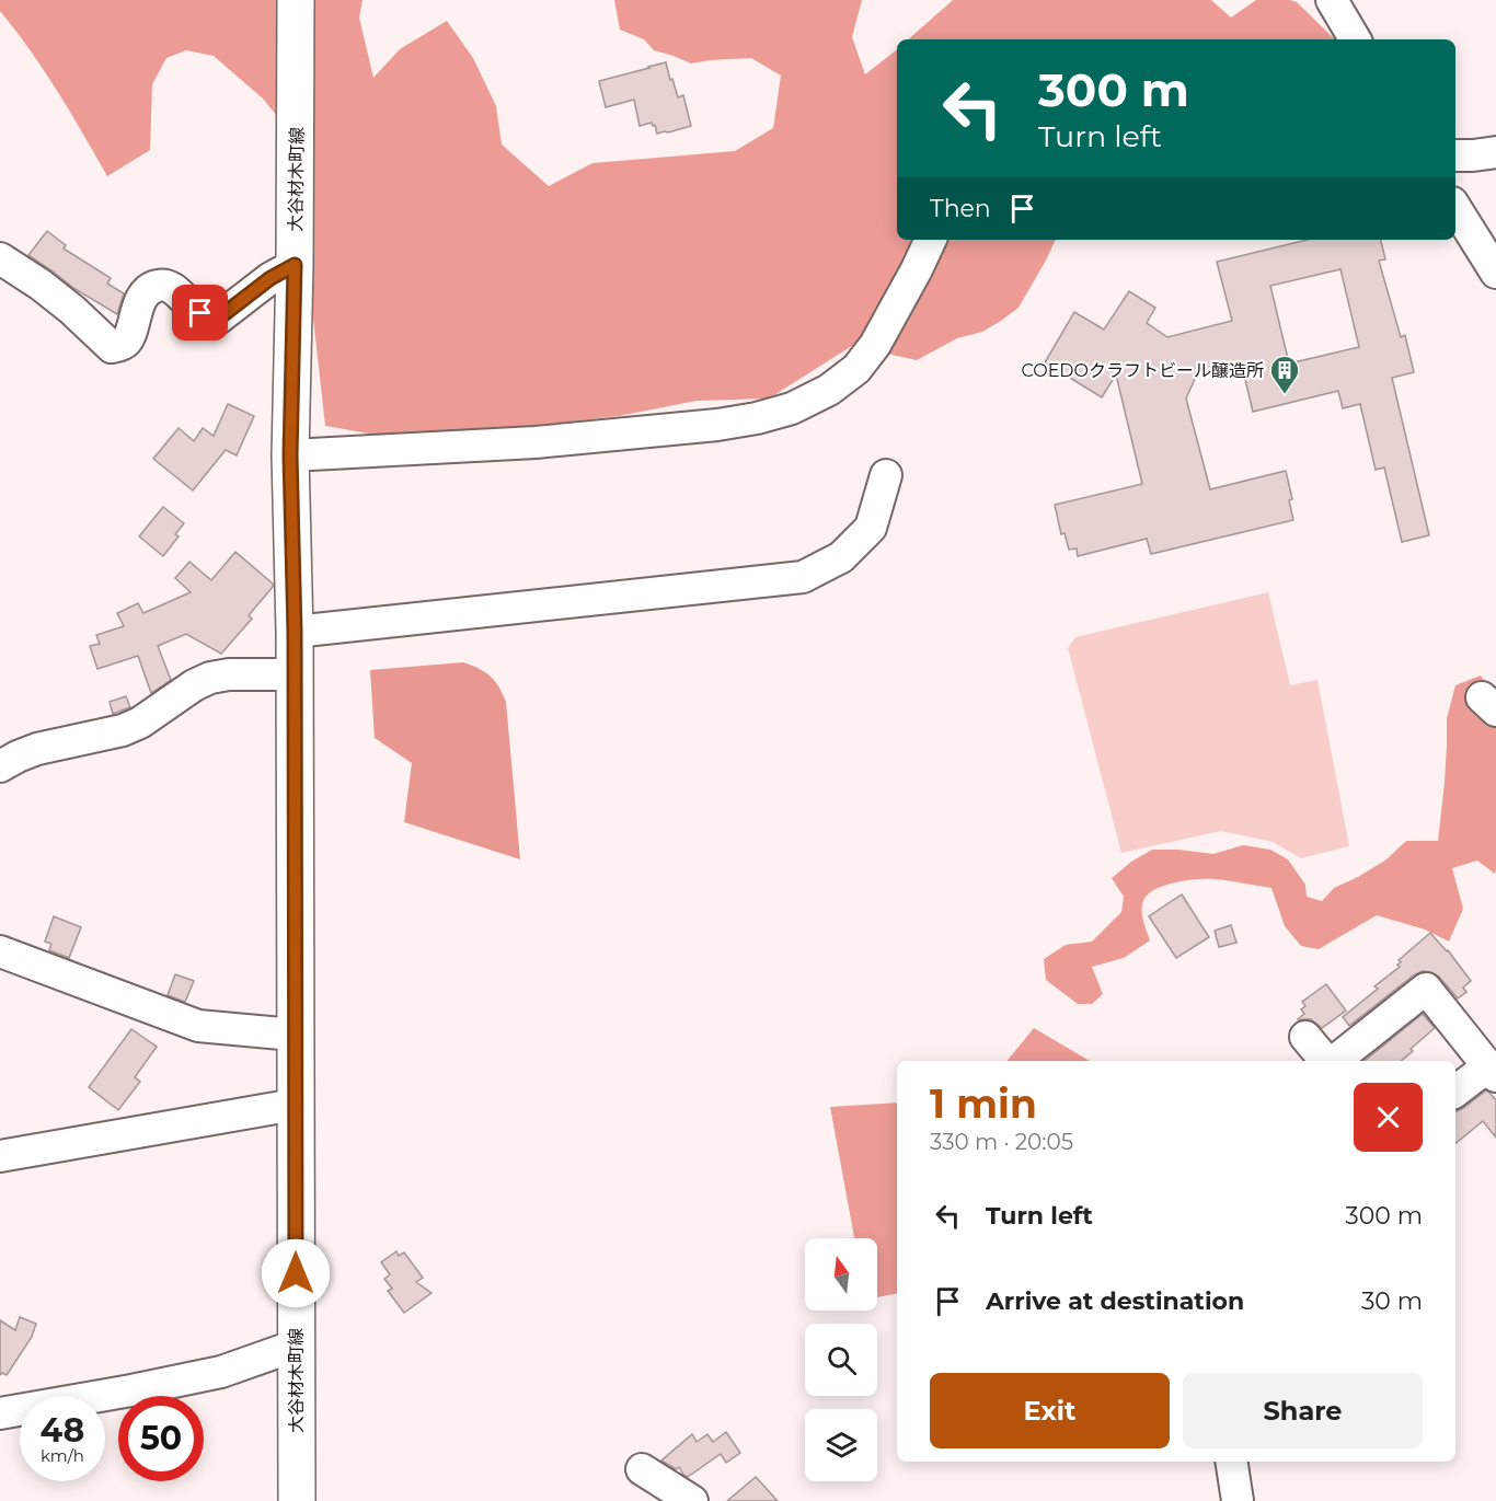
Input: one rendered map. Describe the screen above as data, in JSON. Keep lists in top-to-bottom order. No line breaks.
{"streets":{"main road":["大谷材木町線"]},"places":{"building":["COEDOクラフトビール醸造所"]},"north":"top","page":{"turn":["300 m","Turn left"],"then":"Then","heading":["1 min","330 m · 20:05"],"list":[{"name":"Turn left","value":"300 m"},{"name":"Arrive at destination","value":"30 m"}],"buttons":["Exit","Share"],"speed":"48 km/h","limit":"50"}}
